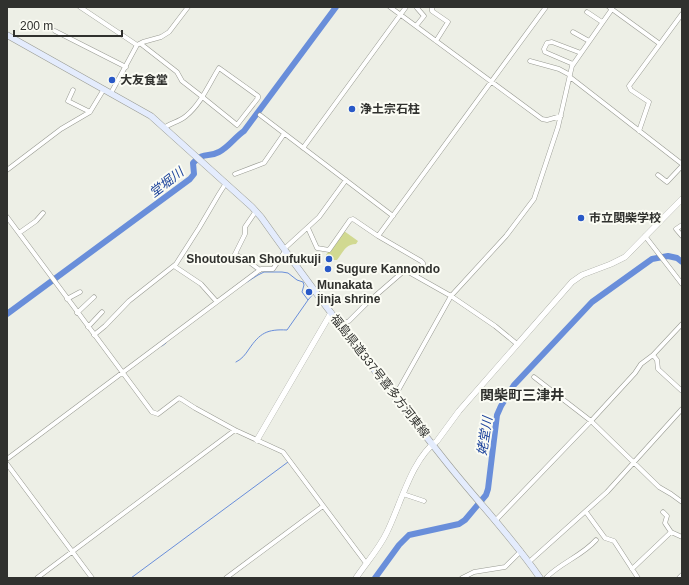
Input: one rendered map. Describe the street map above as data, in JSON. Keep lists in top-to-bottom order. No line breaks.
{"streets":{"main road":["福島県道337号喜多方河東線"]},"districts":["関柴町三津井"],"water":["堂堀川","姥堂川"],"places":["大友食堂","浄土宗石柱","市立関柴学校","Shoutousan Shoufukuji","Sugure Kannondo","Munakata jinja shrine"],"scale_bar":"200 m"}
